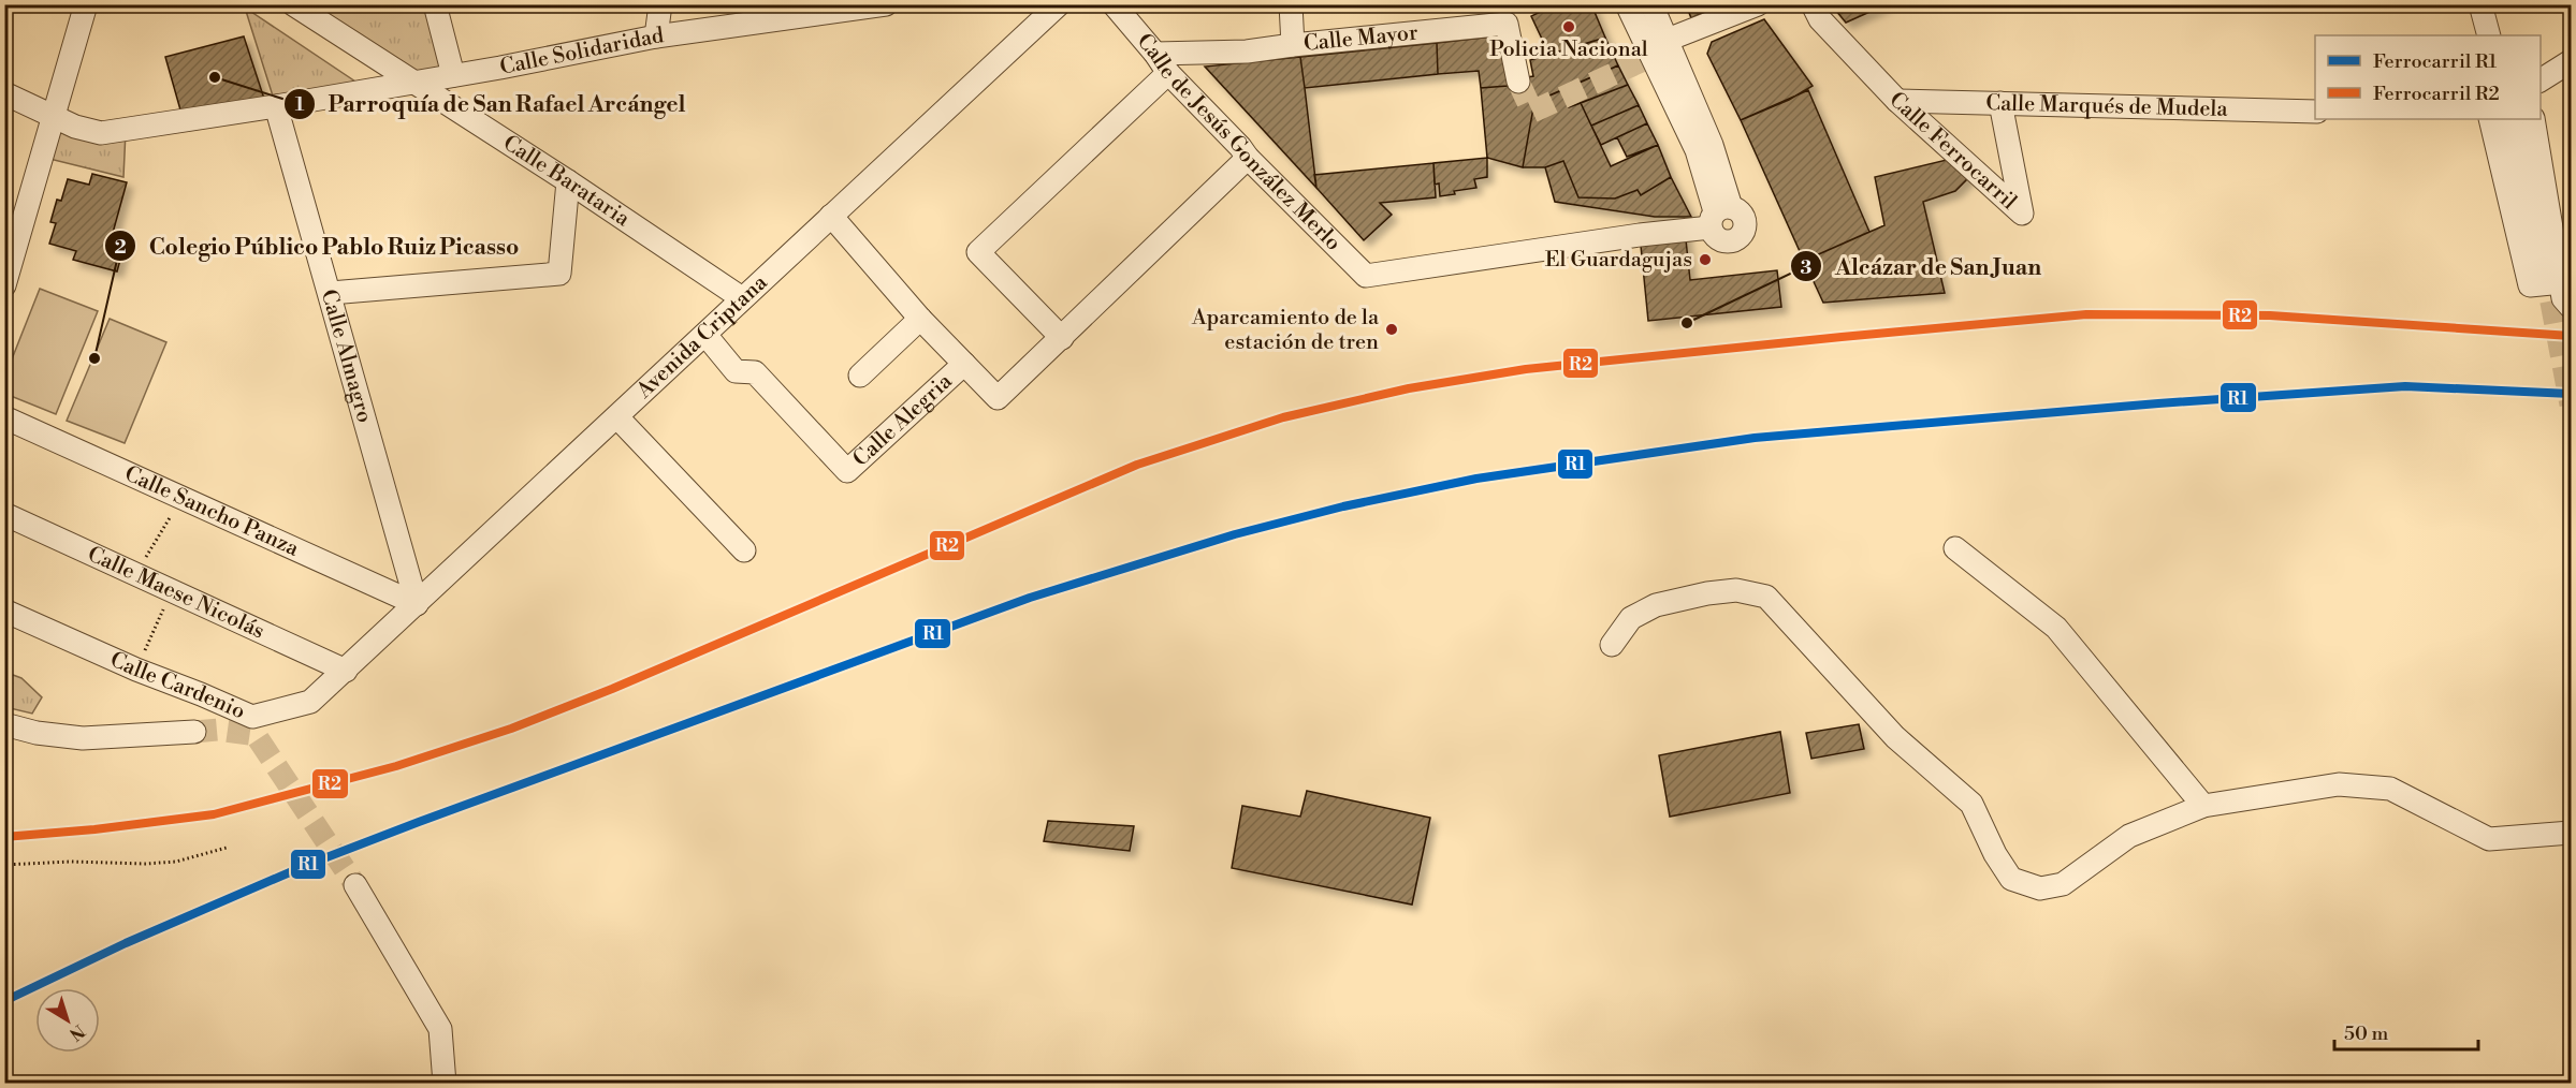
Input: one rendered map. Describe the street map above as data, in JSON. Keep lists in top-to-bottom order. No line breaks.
{"streets":{"street":["Calle Mayor","Calle Solidaridad","Calle Marqués de Mudela","Calle de Jesús González Merlo","Calle Ferrocarril","Calle Barataria","Avenida Criptana","Calle Almagro","Calle Alegria","Calle Sancho Panza","Calle Maese Nicolás","Calle Cardenio"]},"crossings":[["Calle Mayor","Calle de Jesús González Merlo"],["Calle Solidaridad","Calle Barataria"],["Calle Solidaridad","Calle Almagro"],["Calle Marqués de Mudela","Calle Ferrocarril"],["Calle Barataria","Avenida Criptana"],["Avenida Criptana","Calle Almagro"],["Avenida Criptana","Calle Alegria"],["Avenida Criptana","Calle Sancho Panza"],["Avenida Criptana","Calle Maese Nicolás"],["Avenida Criptana","Calle Cardenio"],["Calle Almagro","Calle Sancho Panza"],["Calle Maese Nicolás","Calle Cardenio"]],"places":["Policia Nacional","Parroquía de San Rafael Arcángel","El Guardagujas","Alcázar de San Juan","Aparcamiento de la estación de tren","Colegio Público Pablo Ruiz Picasso"],"lines":["rail line R2","rail line R1"],"legend":["Ferrocarril R1","Ferrocarril R2"],"scale_bar":"50 m","north":"bottom right"}
